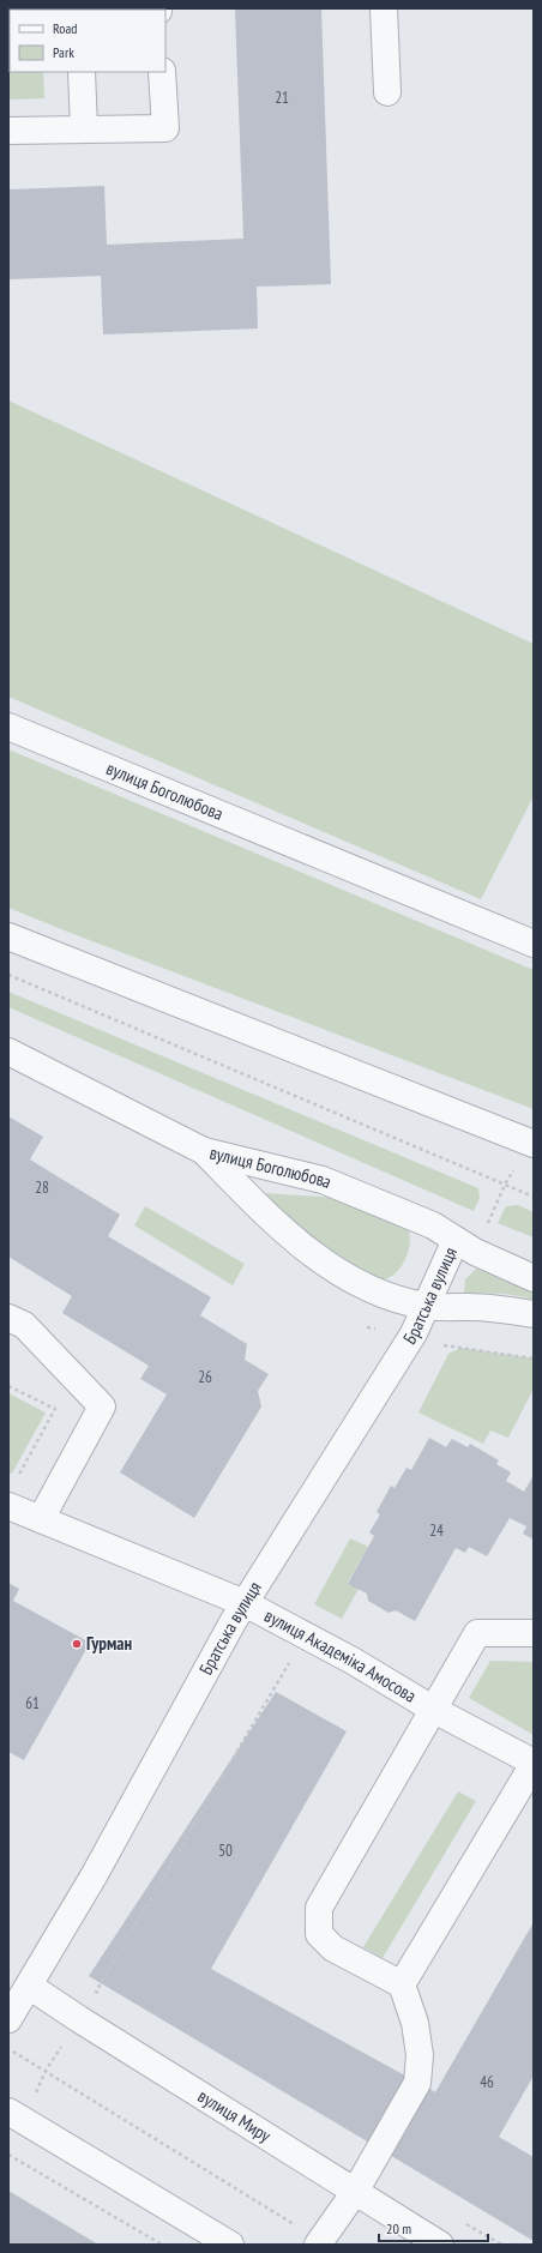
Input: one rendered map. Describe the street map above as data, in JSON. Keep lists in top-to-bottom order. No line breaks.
{"streets":{"street":["вулиця Боголюбова","Братська вулиця","вулиця Академіка Амосова","вулиця Миру"]},"crossings":[["вулиця Боголюбова","Братська вулиця"],["Братська вулиця","вулиця Академіка Амосова"],["Братська вулиця","вулиця Миру"]],"places":["Гурман"],"house_numbers":["21","28","26","24","61","50","46"],"legend":["Road","Park"],"scale_bar":"20 m"}
